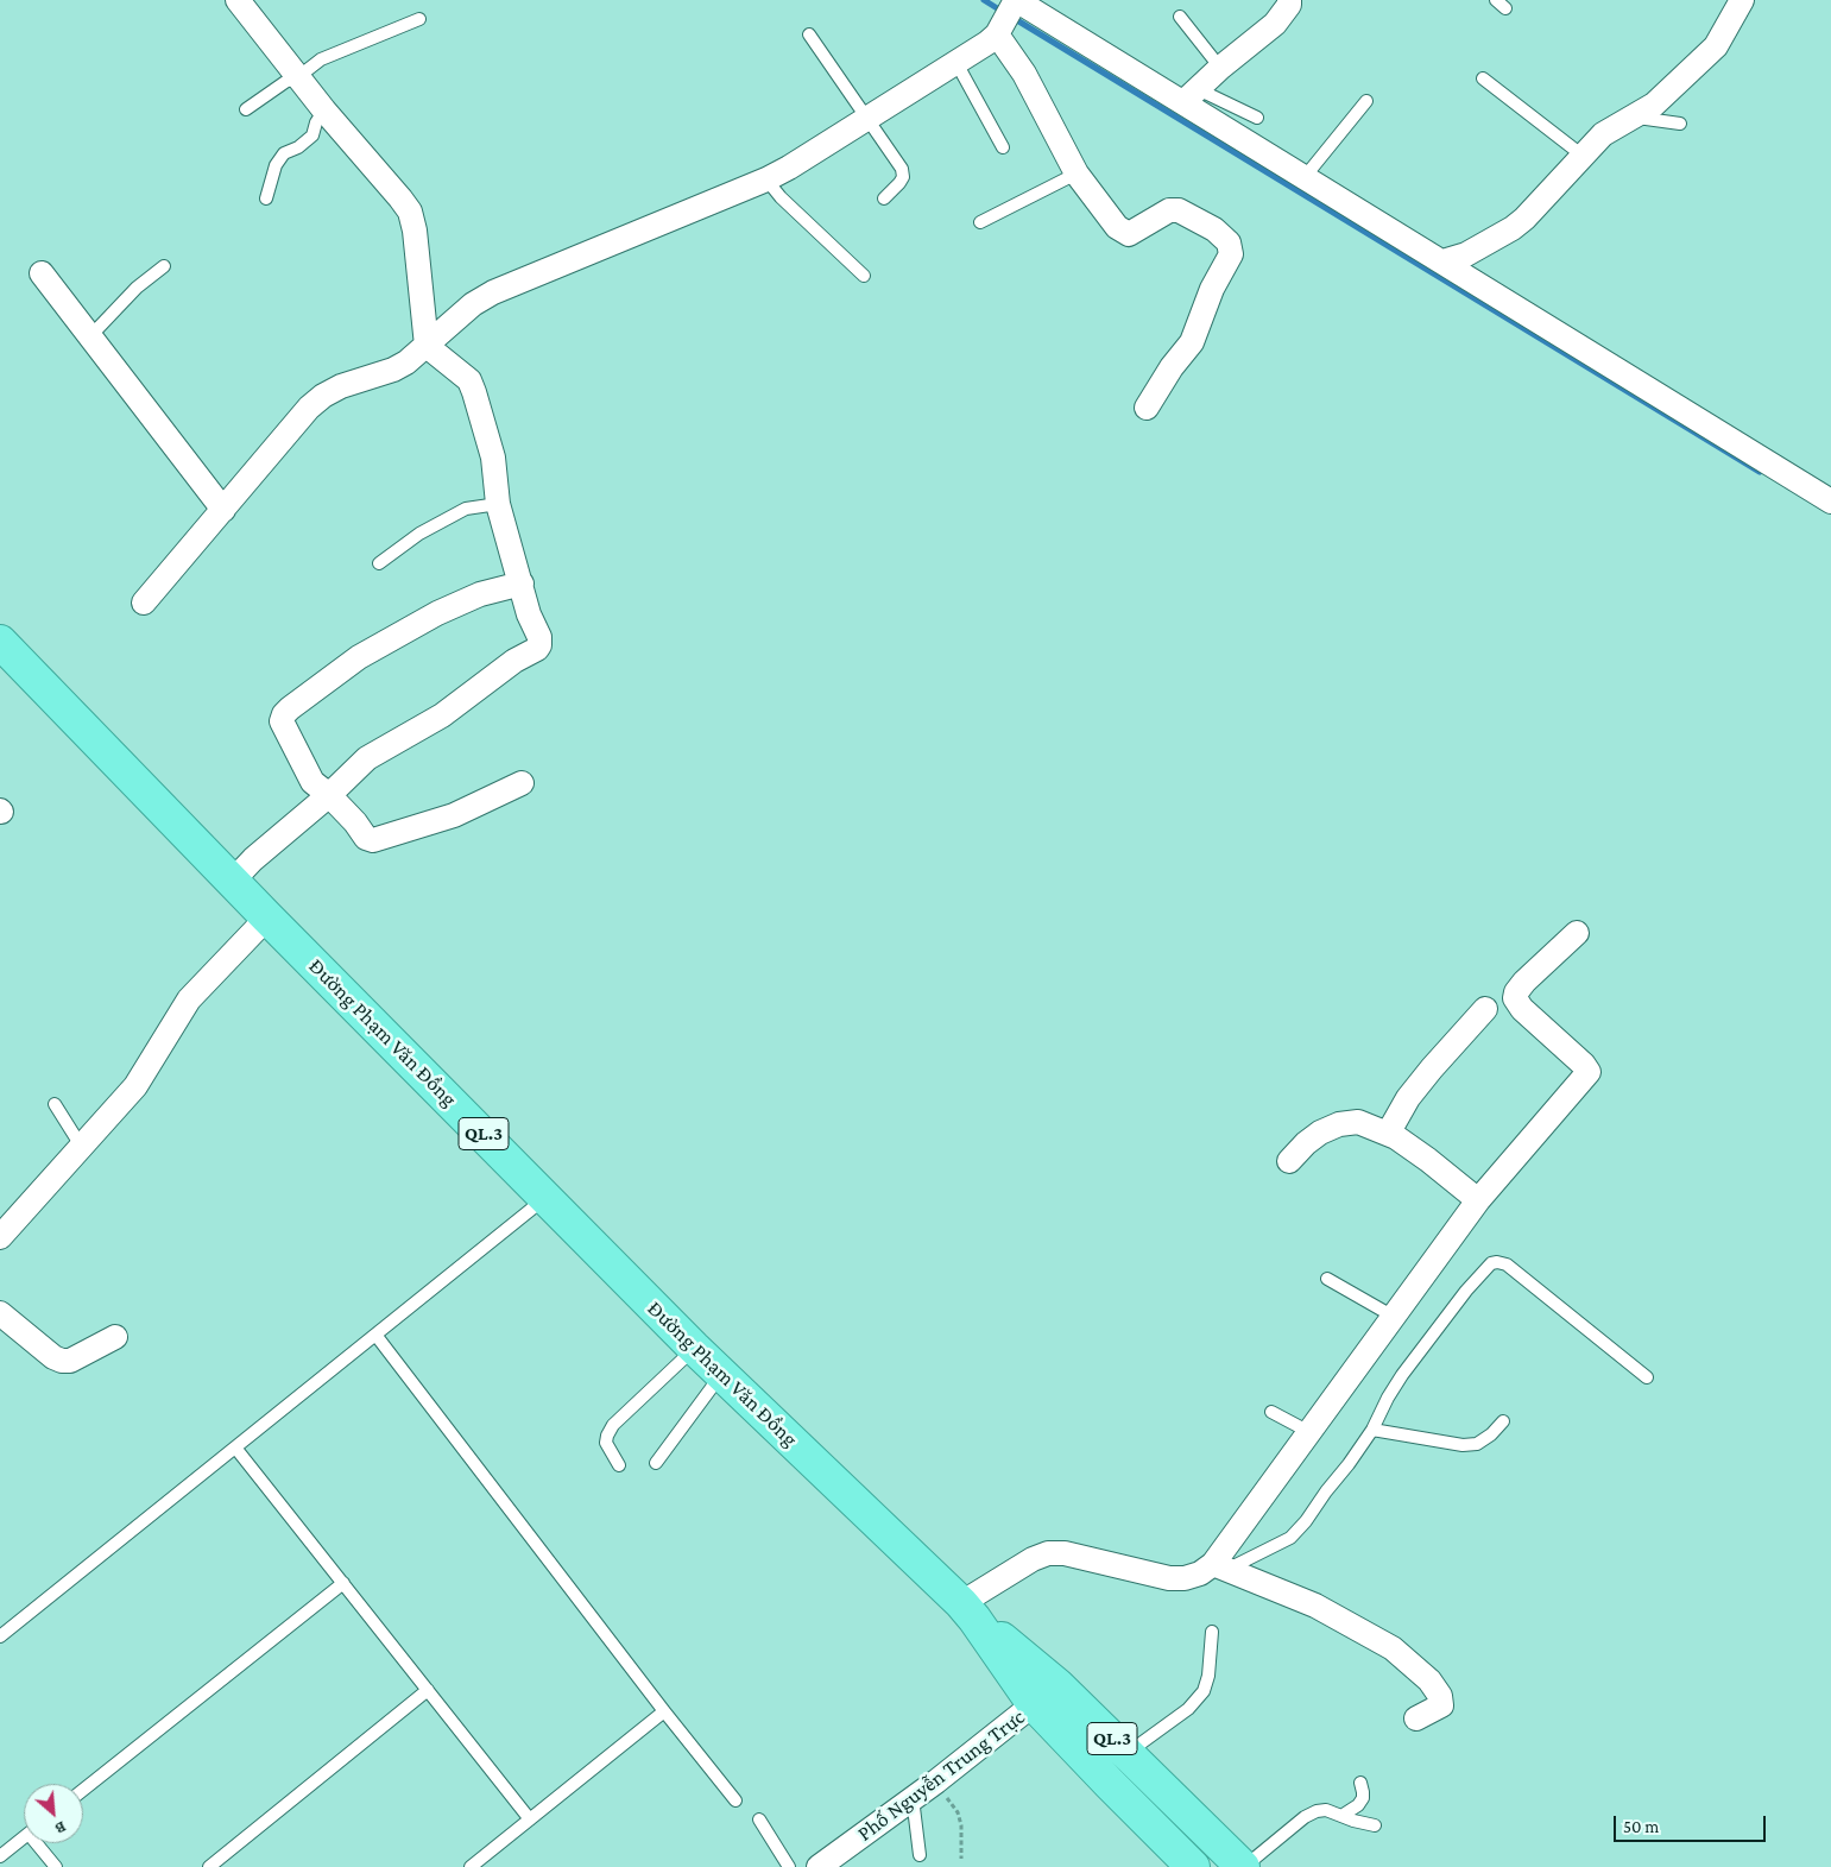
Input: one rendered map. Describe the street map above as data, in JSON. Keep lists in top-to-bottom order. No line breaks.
{"streets":{"highway":["Đường Phạm Văn Đồng","QL.3"],"street":["Phố Nguyễn Trung Trực"]},"crossings":[["Đường Phạm Văn Đồng","Phố Nguyễn Trung Trực"]],"scale_bar":"50 m","north":"bottom right"}
